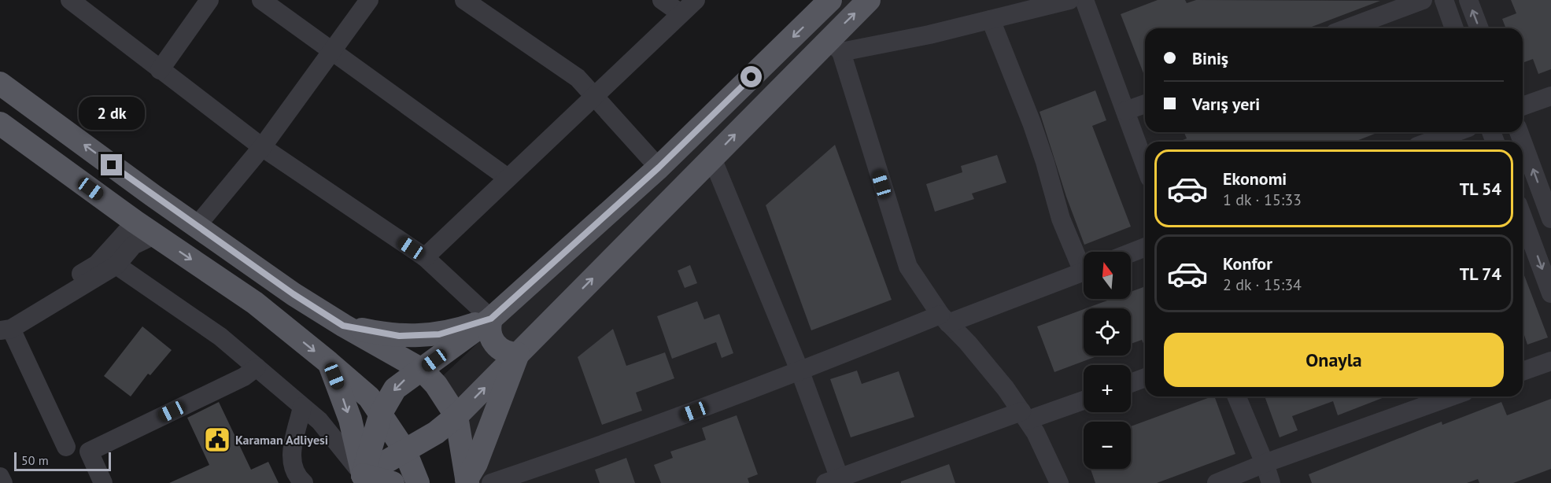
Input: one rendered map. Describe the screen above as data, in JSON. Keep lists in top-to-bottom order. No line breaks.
{"places":{"public building":["Karaman Adliyesi"]},"scale_bar":"50 m","north":"top","page":{"banner":["Biniş","Varış yeri"],"bubble":"2 dk","list":[{"name":"Ekonomi","note":"1 dk · 15:33","value":"TL 54"},{"name":"Konfor","note":"2 dk · 15:34","value":"TL 74"}],"map_buttons":["+","−"],"buttons":"Onayla","scale":"50 m"}}
